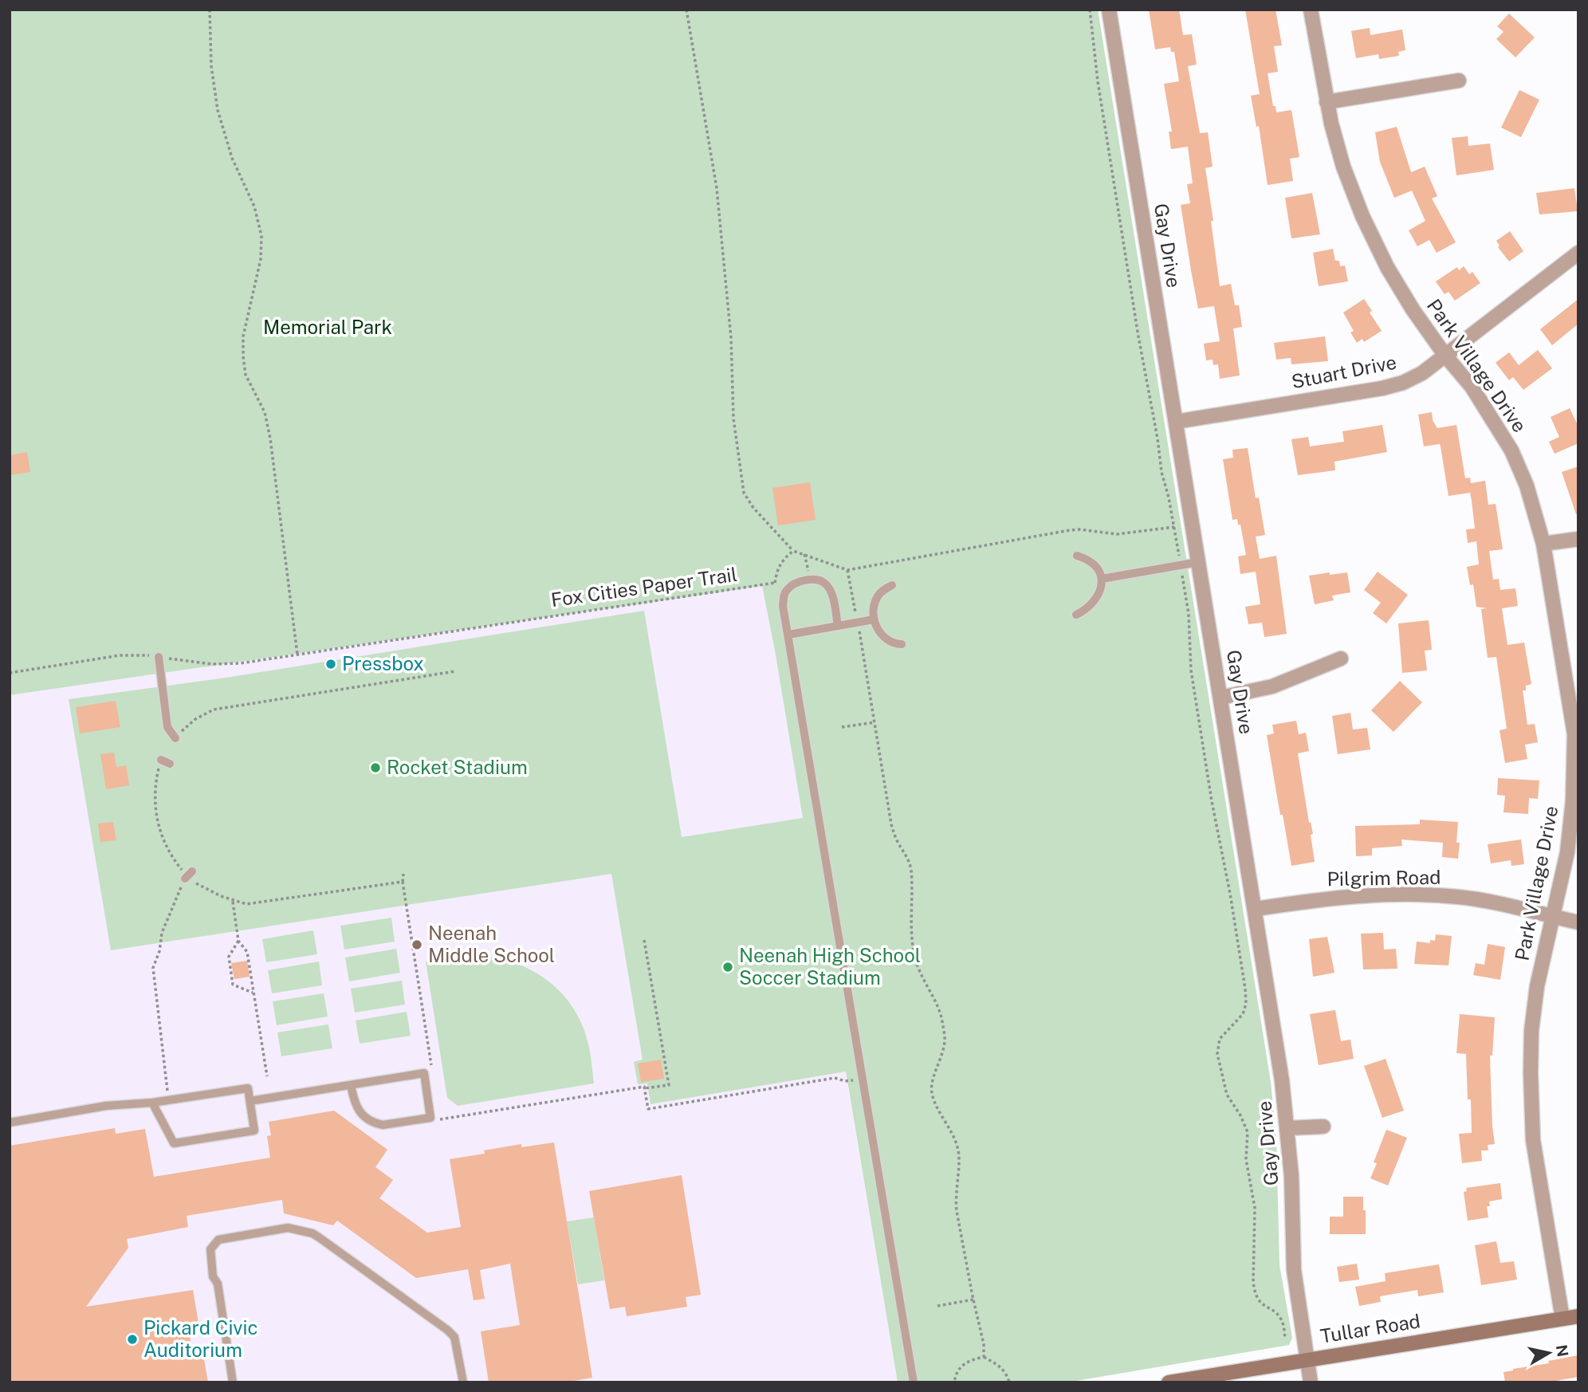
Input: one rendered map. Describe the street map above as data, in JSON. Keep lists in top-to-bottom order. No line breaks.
{"streets":{"main road":["Tullar Road"],"street":["Gay Drive","Park Village Drive","Stuart Drive","Pilgrim Road"],"path":["Fox Cities Paper Trail"]},"crossings":[["Gay Drive","Stuart Drive"],["Gay Drive","Pilgrim Road"],["Gay Drive","Tullar Road"],["Park Village Drive","Stuart Drive"],["Park Village Drive","Pilgrim Road"],["Park Village Drive","Tullar Road"]],"parks":["Memorial Park"],"places":["Pressbox","Rocket Stadium","Neenah Middle School","Neenah High School Soccer Stadium","Pickard Civic Auditorium"],"north":"right"}
